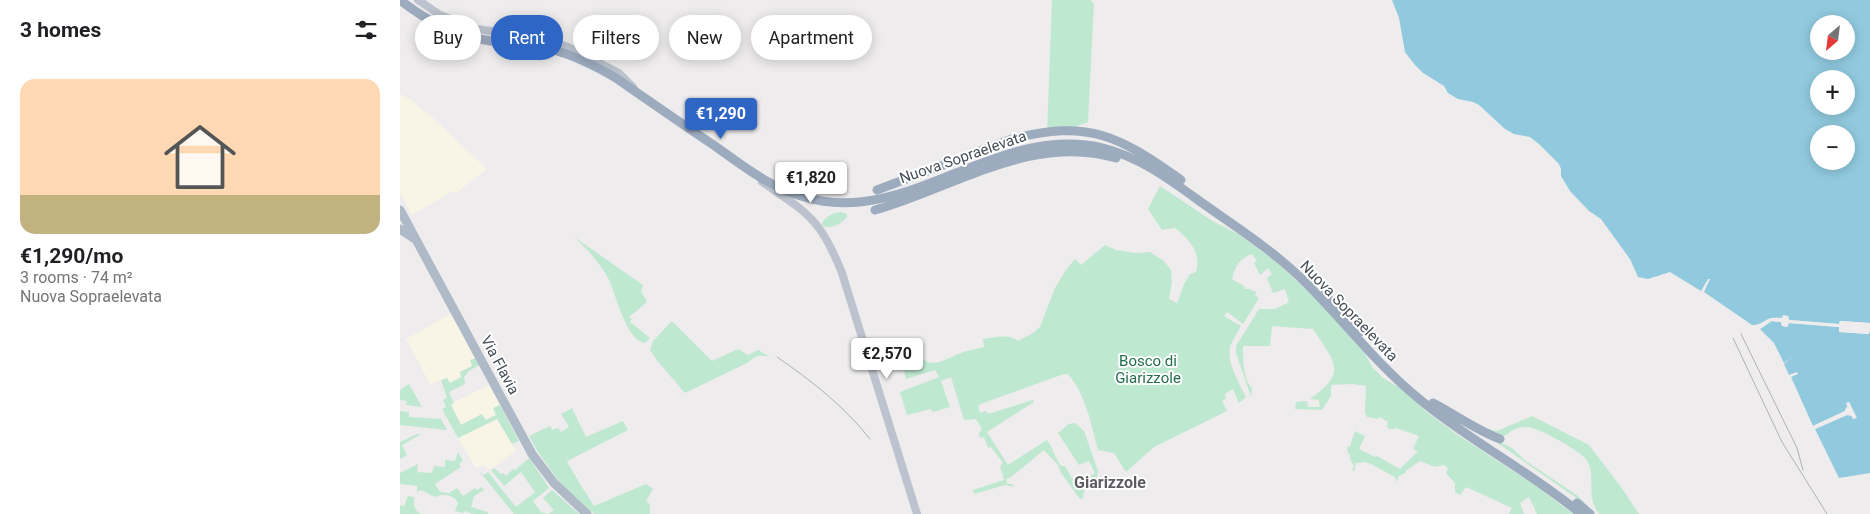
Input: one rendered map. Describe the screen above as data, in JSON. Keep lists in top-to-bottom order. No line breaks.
{"streets":{"highway":["Nuova Sopraelevata"],"main road":["Via Flavia"]},"districts":["Giarizzole"],"parks":["Bosco di Giarizzole"],"north":"bottom left","page":{"heading":"3 homes","map_buttons":["+","−"],"chip":["Buy","Rent","Filters","New","Apartment"],"list":[{"name":"€1,290/mo","note":"3 rooms · 74 m² · Nuova Sopraelevata"}],"price":["€1,290","€1,820","€2,570"]}}
